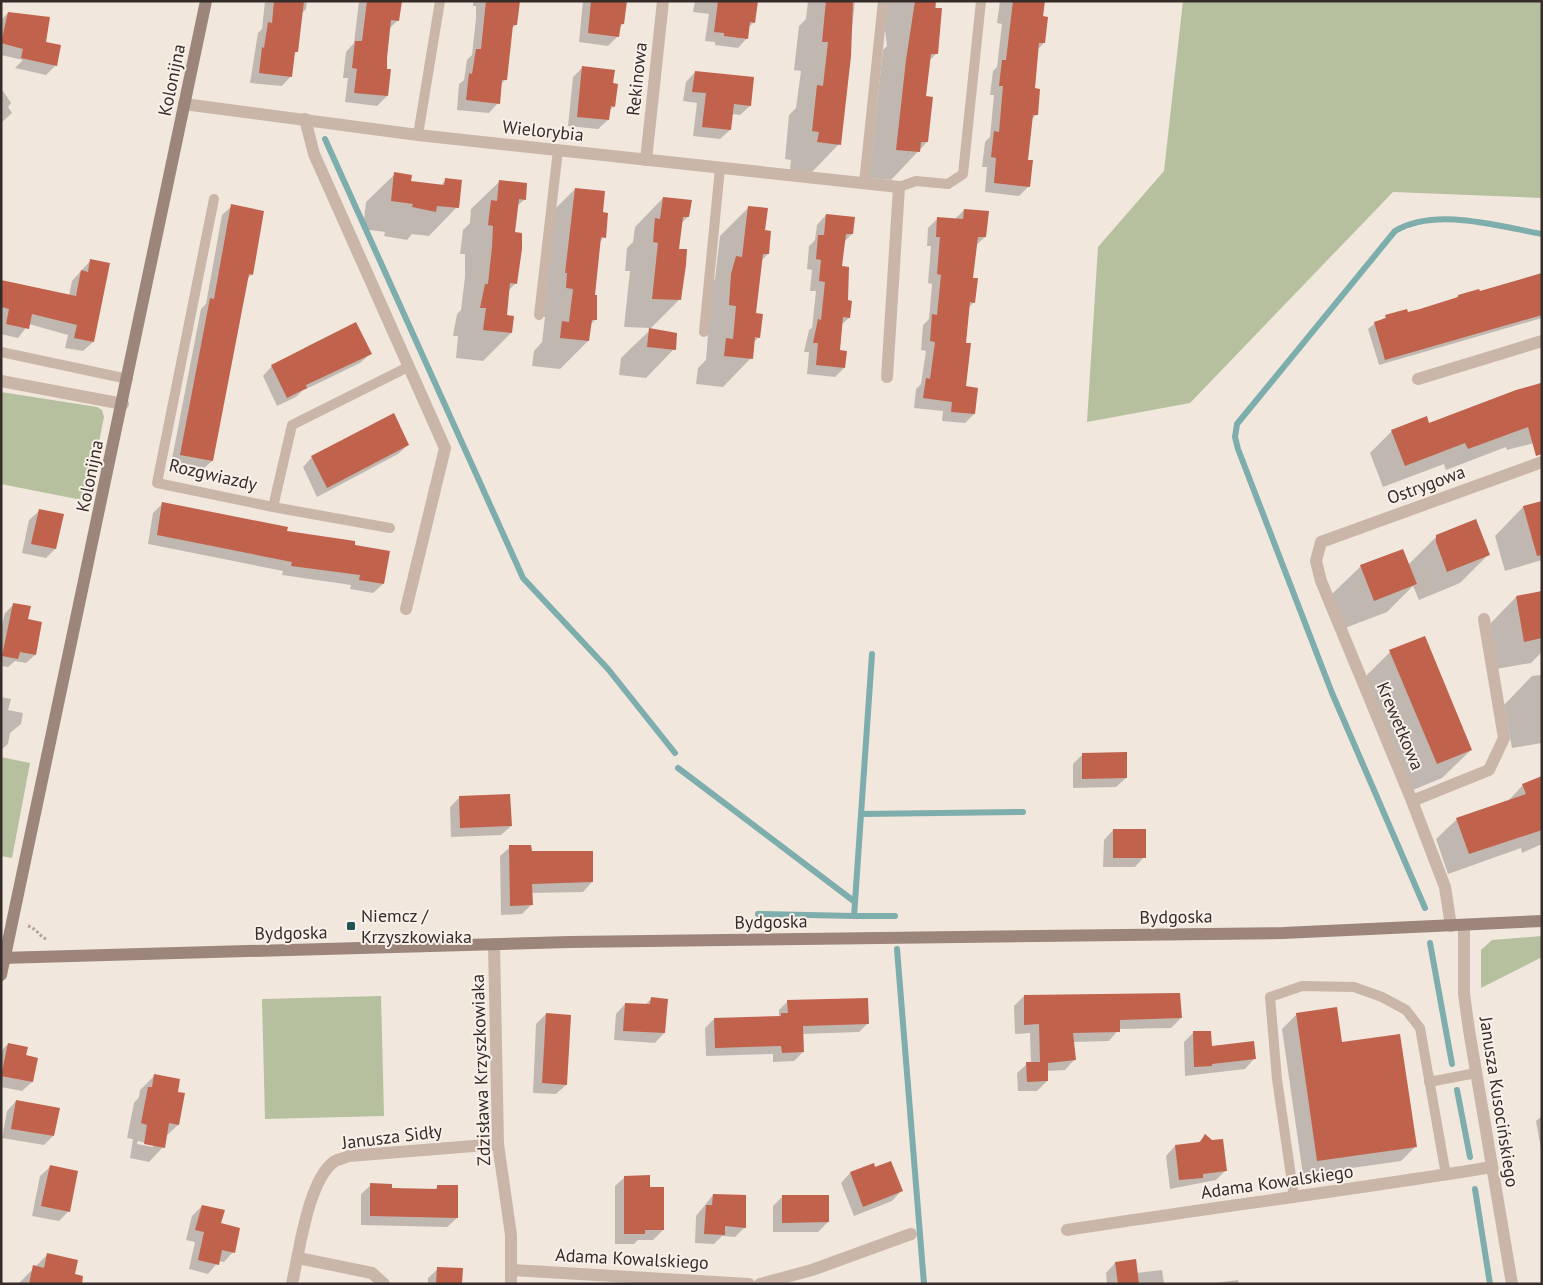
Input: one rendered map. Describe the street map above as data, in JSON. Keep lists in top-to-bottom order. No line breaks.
{"streets":{"street":["Rekinowa","Kolonijna","Wielorybia","Ostrygowa","Krewetkowa","Bydgoska","Zdzisława Krzyszkowiaka","Janusza Kusocińskiego","Janusza Sidły","Adama Kowalskiego"],"lane":["Rozgwiazdy"]},"crossings":[["Rekinowa","Wielorybia"],["Kolonijna","Wielorybia"],["Kolonijna","Bydgoska"],["Ostrygowa","Krewetkowa"],["Krewetkowa","Bydgoska"],["Krewetkowa","Janusza Kusocińskiego"],["Bydgoska","Zdzisława Krzyszkowiaka"],["Bydgoska","Janusza Kusocińskiego"],["Zdzisława Krzyszkowiaka","Janusza Sidły"],["Zdzisława Krzyszkowiaka","Adama Kowalskiego"],["Janusza Kusocińskiego","Adama Kowalskiego"]],"places":{"transit":["Niemcz / Krzyszkowiaka"]}}
